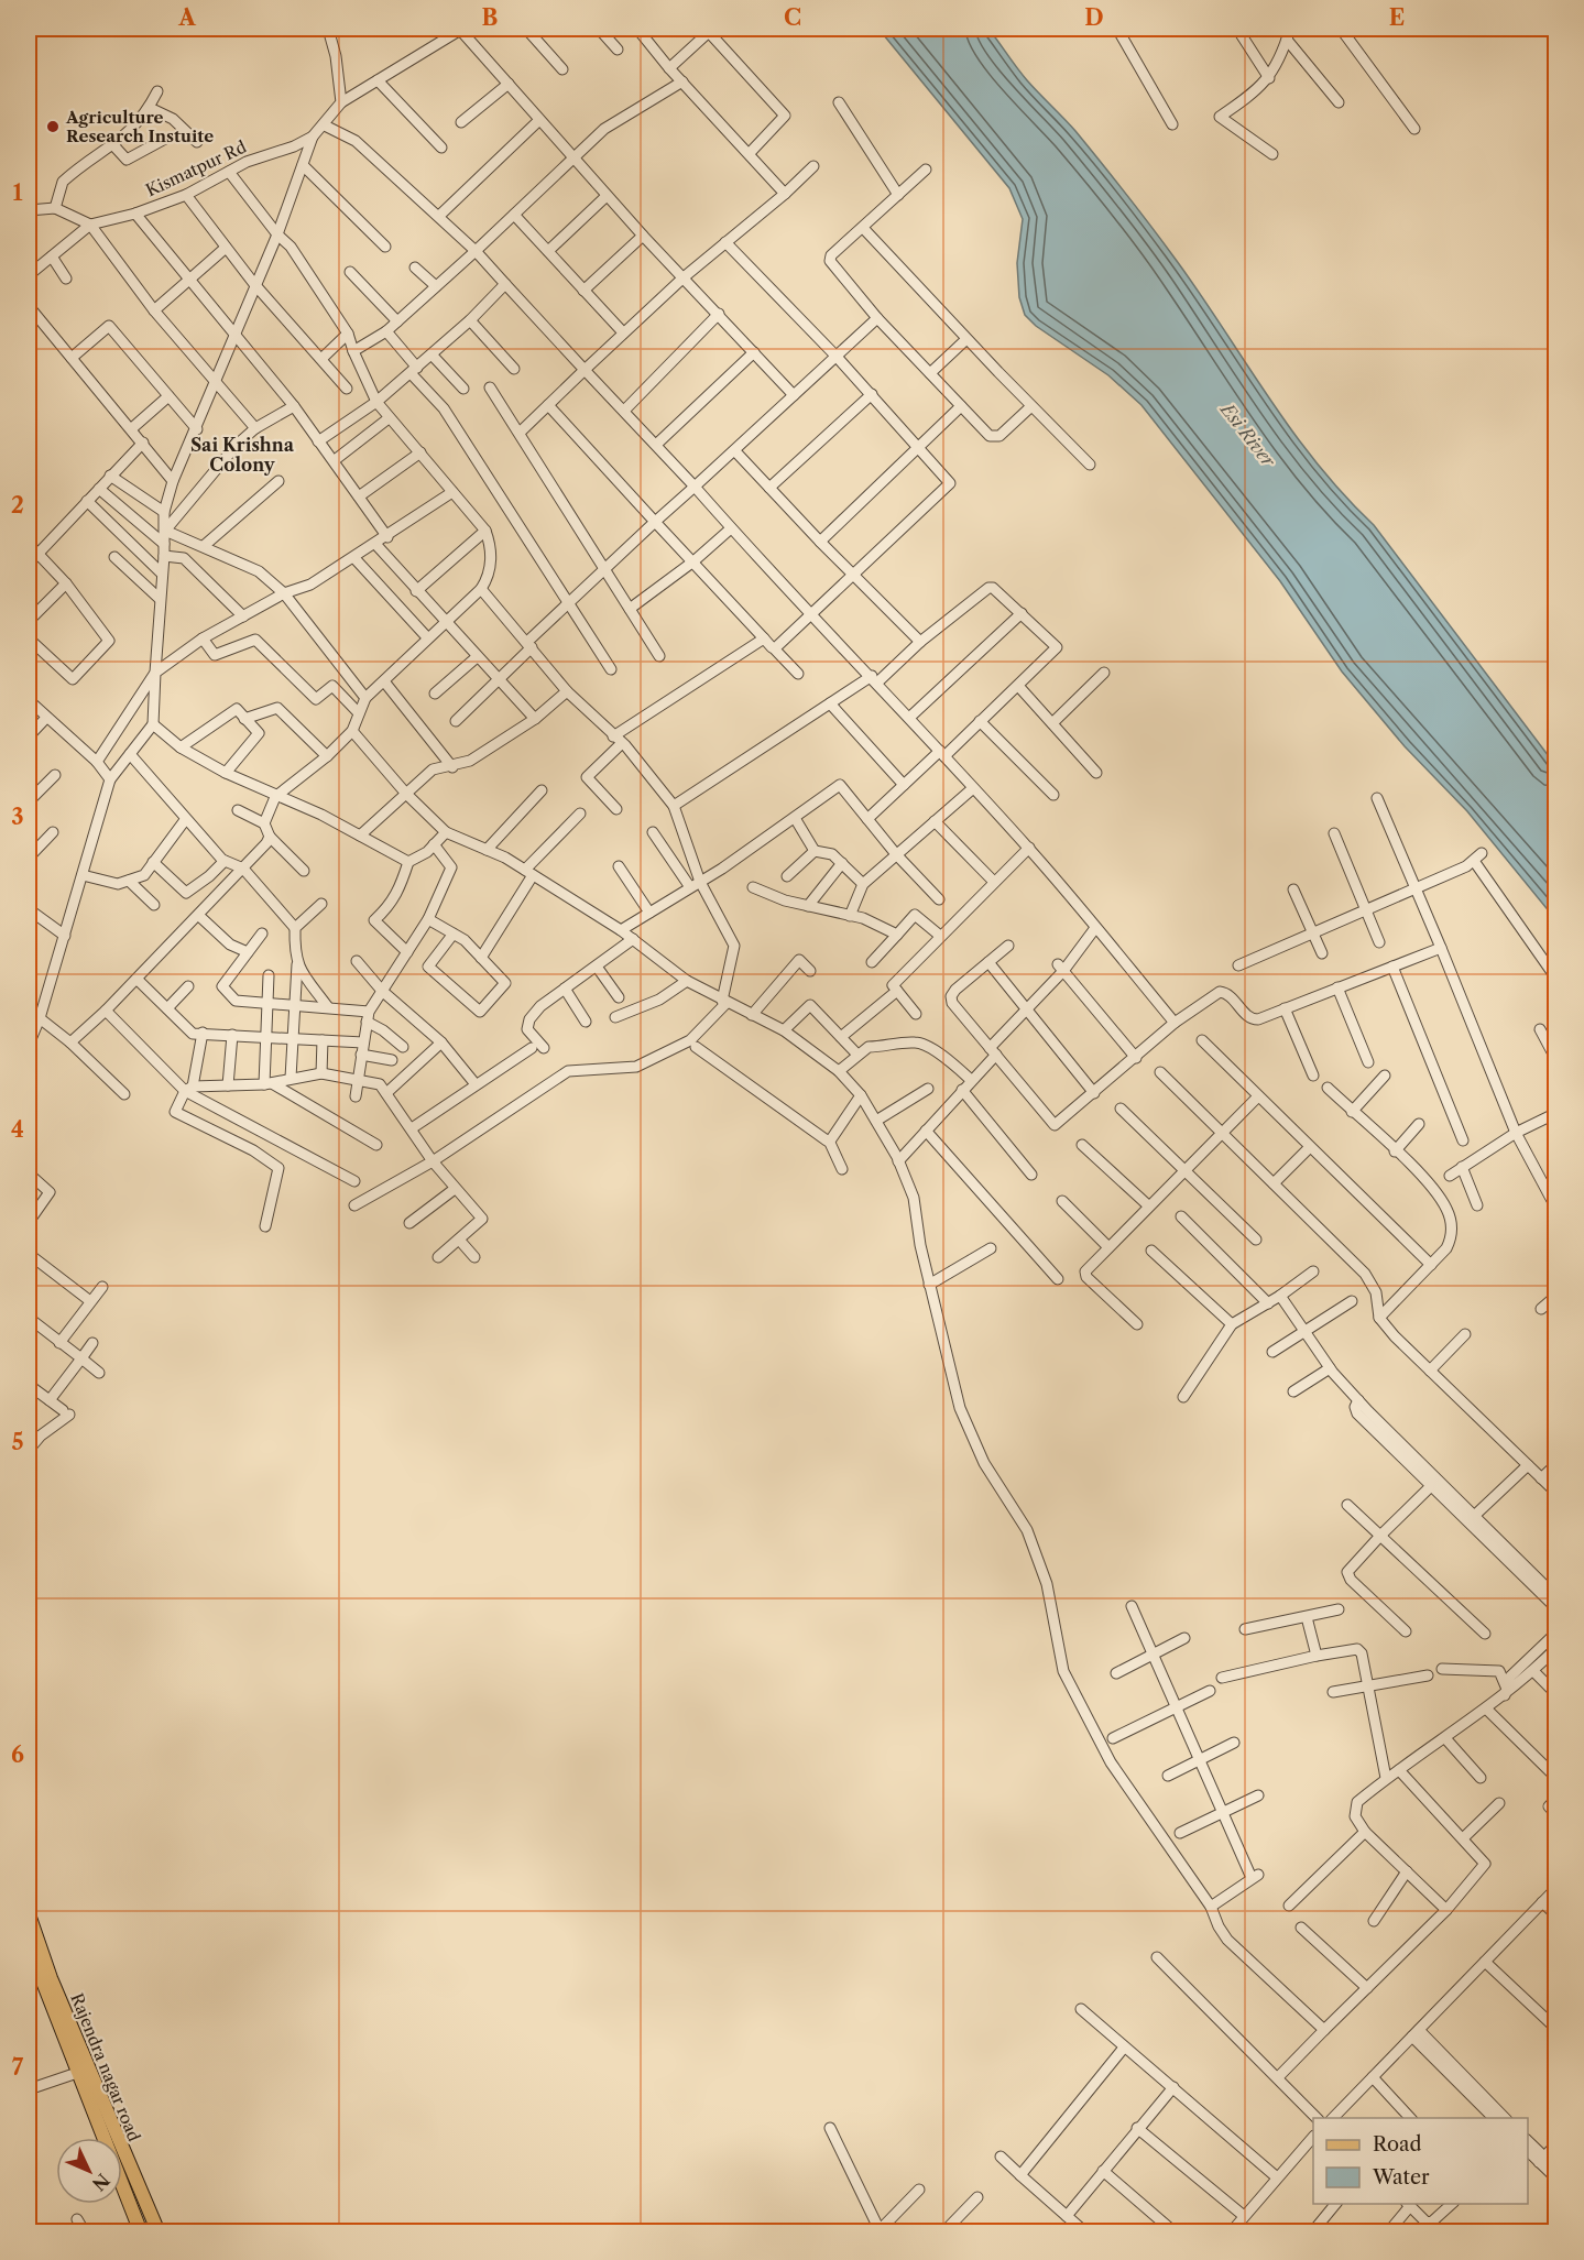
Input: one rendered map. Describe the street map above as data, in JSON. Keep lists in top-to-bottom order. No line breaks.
{"streets":{"main road":["Rajendra nagar road"],"street":["Kismatpur Rd"]},"districts":["Sai Krishna Colony"],"water":["Esi River"],"places":["Agriculture Research Instuite"],"legend":["Road","Water"],"north":"bottom right","grid":{"columns":["A","B","C","D","E"],"rows":["1","2","3","4","5","6","7"]}}
